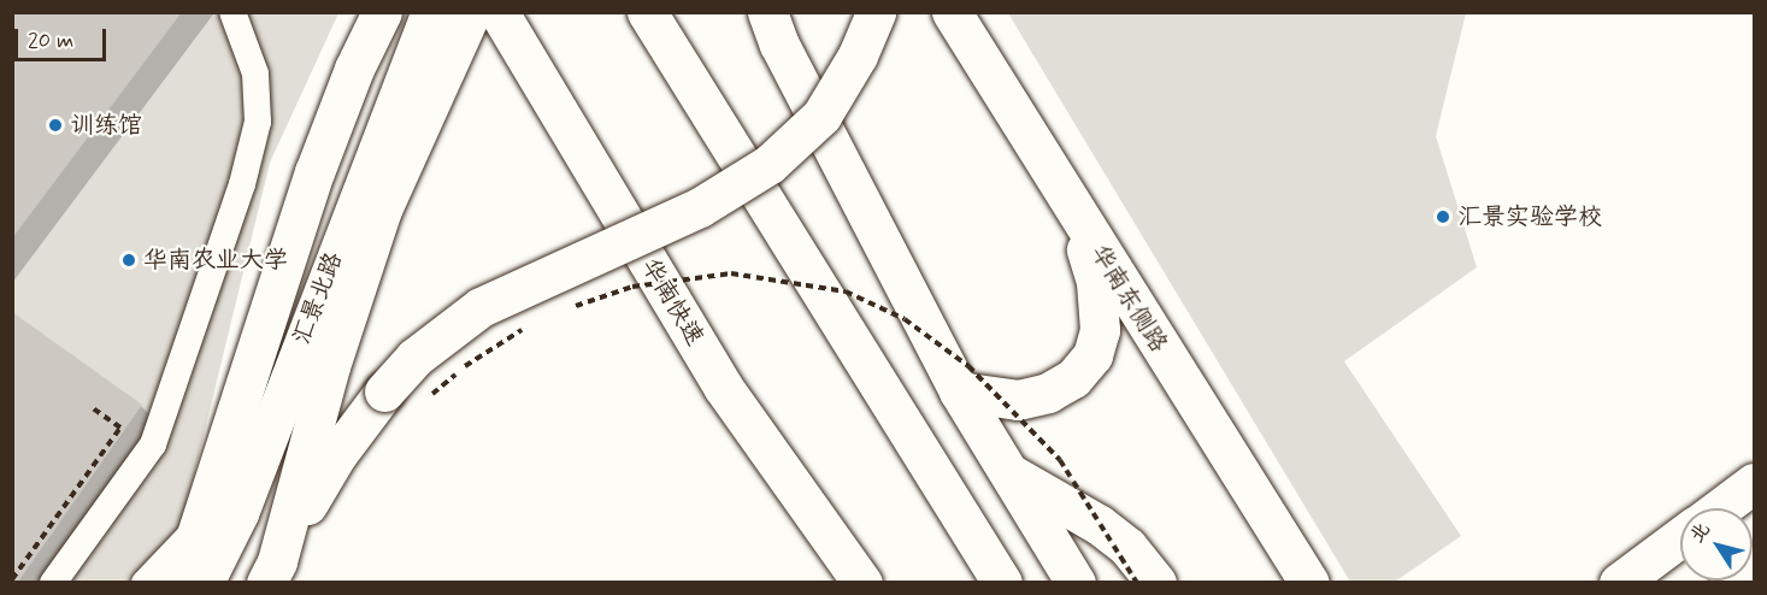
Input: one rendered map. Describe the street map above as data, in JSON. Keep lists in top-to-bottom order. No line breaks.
{"streets":{"main road":["汇景北路","华南东侧路","华南快速"]},"places":["训练馆","汇景实验学校","华南农业大学"],"scale_bar":"20 m","north":"top left"}
